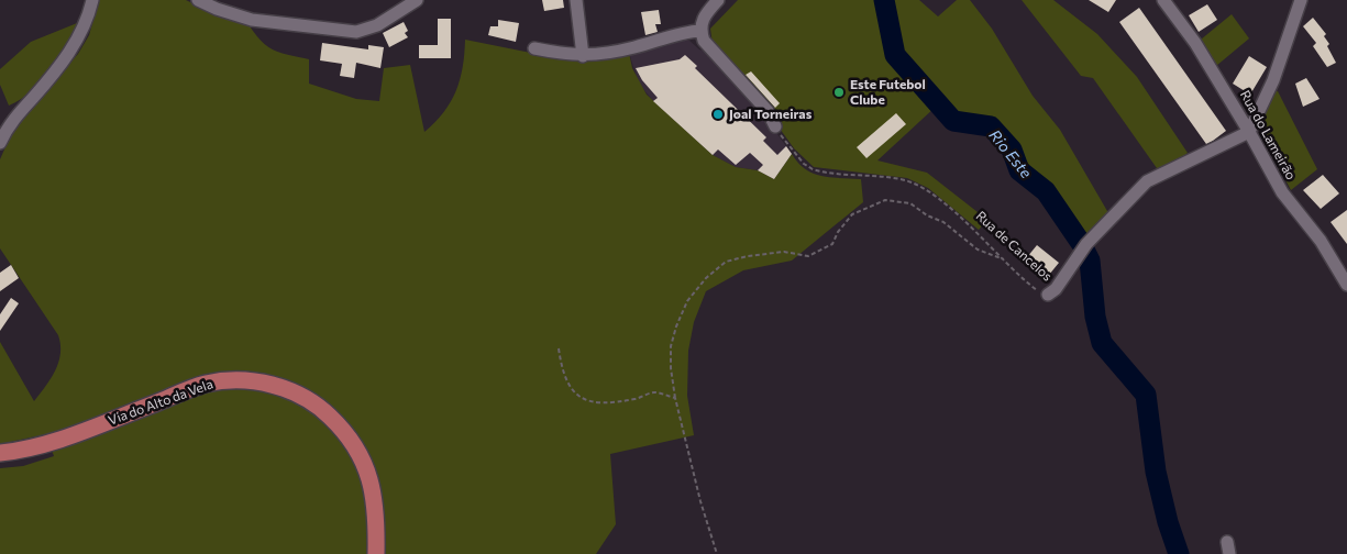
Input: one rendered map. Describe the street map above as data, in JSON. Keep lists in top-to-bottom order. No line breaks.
{"streets":{"main road":["Via do Alto da Vela"],"street":["Rua do Lameirão","Rua de Cancelos"]},"crossings":[["Rua do Lameirão","Rua de Cancelos"]],"water":["Rio Este"],"places":["Este Futebol Clube","Joal Torneiras"]}
